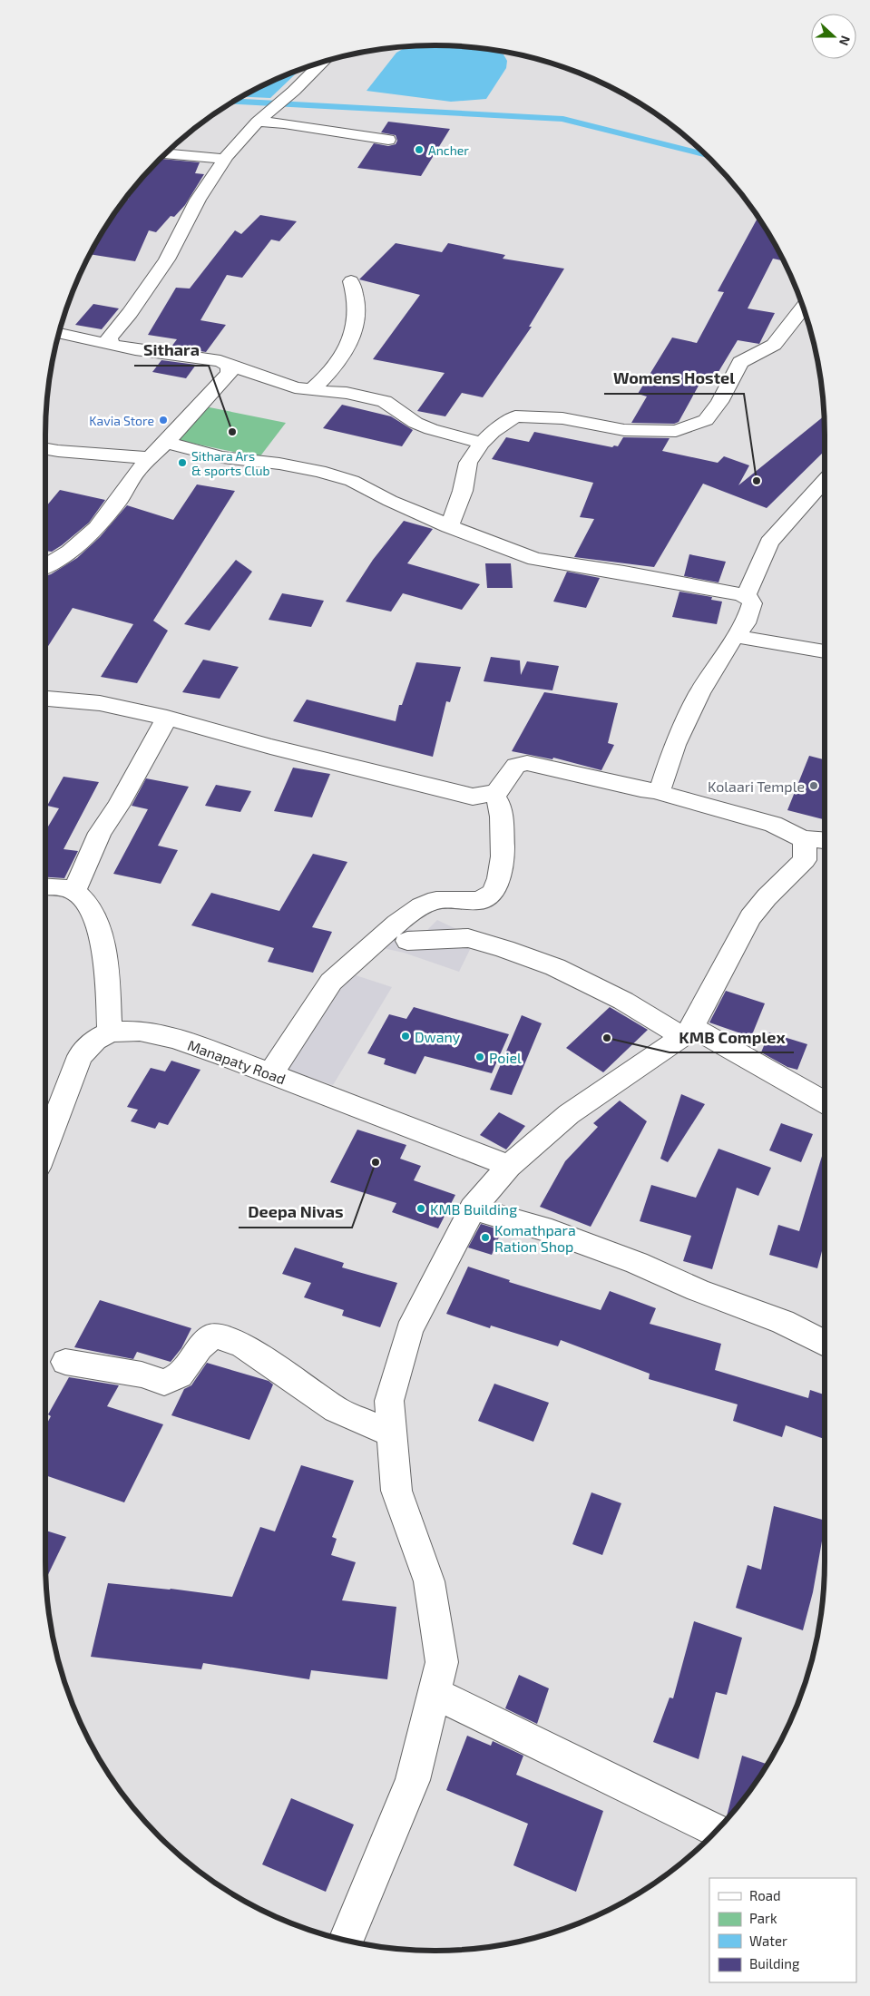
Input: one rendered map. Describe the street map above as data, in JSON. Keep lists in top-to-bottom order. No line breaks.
{"streets":{"street":["Manapaty Road"]},"places":["Ancher","Kavia Store","Sithara","Sithara Ars & sports Club","Womens Hostel","Kolaari Temple","Dwany","KMB Complex","Poiel","Deepa Nivas","KMB Building","Komathpara Ration Shop"],"legend":["Road","Park","Water","Building"],"north":"right"}
